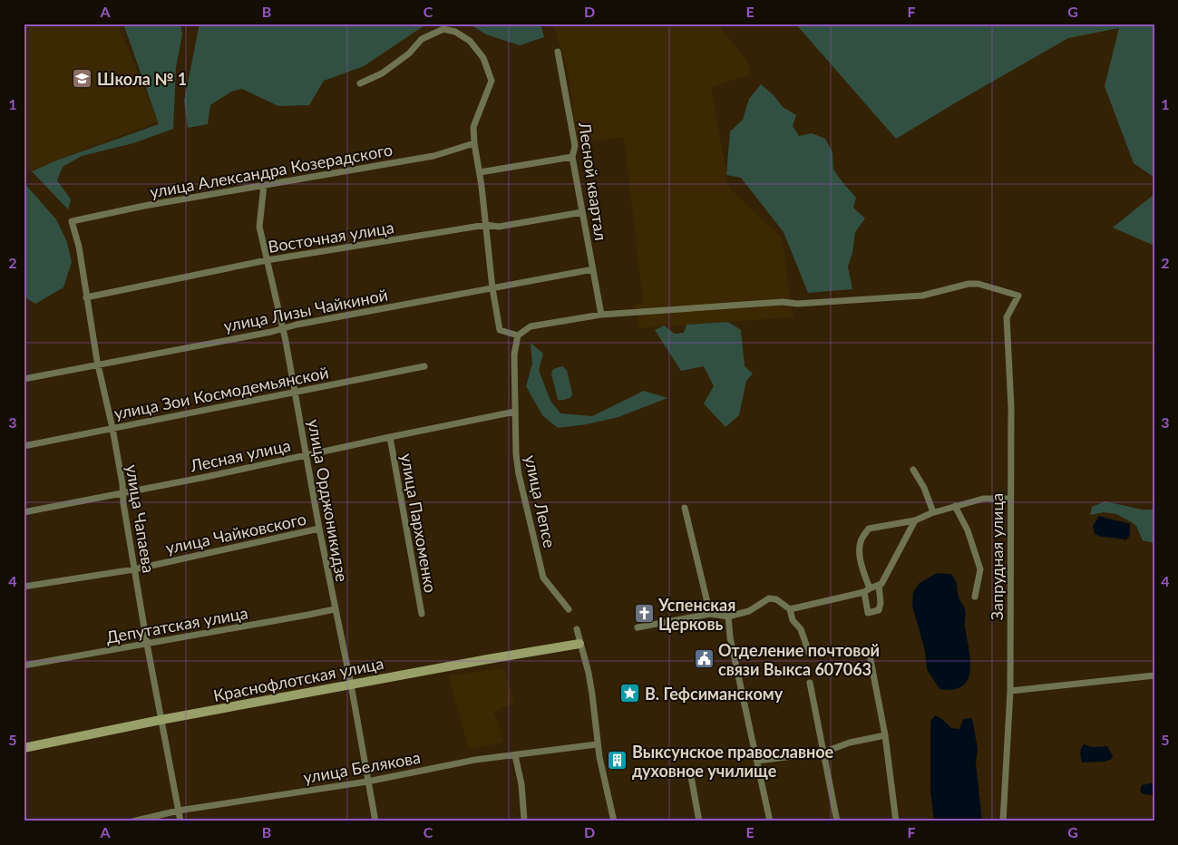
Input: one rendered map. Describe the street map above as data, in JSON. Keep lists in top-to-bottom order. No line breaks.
{"streets":{"street":["улица Александра Козерадского","Лесной квартал","Восточная улица","улица Лизы Чайкиной","улица Зои Космодемьянской","Лесная улица","улица Орджоникидзе","улица Лепсе","улица Чапаева","улица Пархоменко","улица Чайковского","Запрудная улица","Депутатская улица","Краснофлотская улица","улица Белякова"]},"crossings":[["улица Александра Козерадского","улица Орджоникидзе"],["улица Александра Козерадского","улица Чапаева"],["Лесной квартал","Восточная улица"],["Лесной квартал","улица Лизы Чайкиной"],["Лесной квартал","Запрудная улица"],["Восточная улица","улица Орджоникидзе"],["Восточная улица","улица Чапаева"],["улица Лизы Чайкиной","улица Орджоникидзе"],["улица Лизы Чайкиной","улица Чапаева"],["улица Зои Космодемьянской","улица Орджоникидзе"],["улица Зои Космодемьянской","улица Чапаева"],["Лесная улица","улица Орджоникидзе"],["Лесная улица","улица Лепсе"],["Лесная улица","улица Чапаева"],["Лесная улица","улица Пархоменко"],["улица Орджоникидзе","улица Чайковского"],["улица Орджоникидзе","Депутатская улица"],["улица Орджоникидзе","Краснофлотская улица"],["улица Орджоникидзе","улица Белякова"],["улица Чапаева","улица Чайковского"],["улица Чапаева","Депутатская улица"],["улица Чапаева","Краснофлотская улица"],["улица Чапаева","улица Белякова"]],"places":{"school or university":["Школа № 1"],"church":["Успенская Церковь"],"public building":["Отделение почтовой связи Выкса 607063"],"place":["В. Гефсиманскому"],"building":["Выксунское православное духовное училище"]},"grid":{"columns":["A","B","C","D","E","F","G"],"rows":["1","2","3","4","5"]}}
